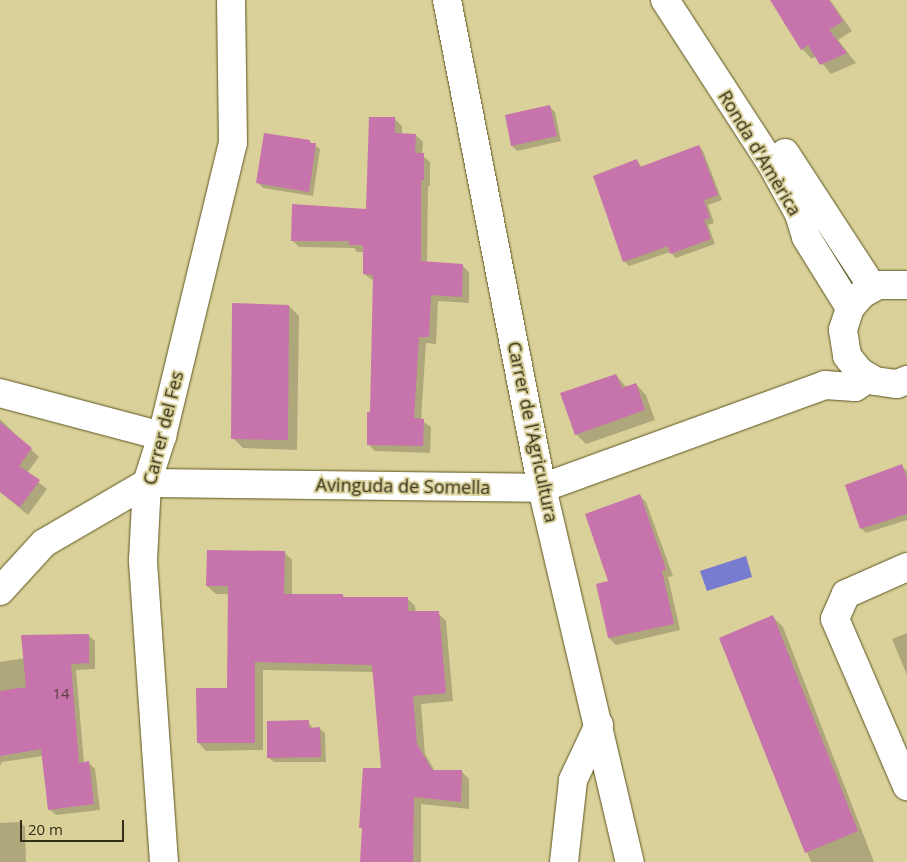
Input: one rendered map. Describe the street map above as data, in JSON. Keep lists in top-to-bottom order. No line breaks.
{"streets":{"street":["Ronda d'Amèrica","Carrer del Fes","Carrer de l'Agricultura","Avinguda de Somella"]},"crossings":[["Carrer del Fes","Avinguda de Somella"],["Carrer de l'Agricultura","Avinguda de Somella"]],"house_numbers":["14"],"scale_bar":"20 m"}
